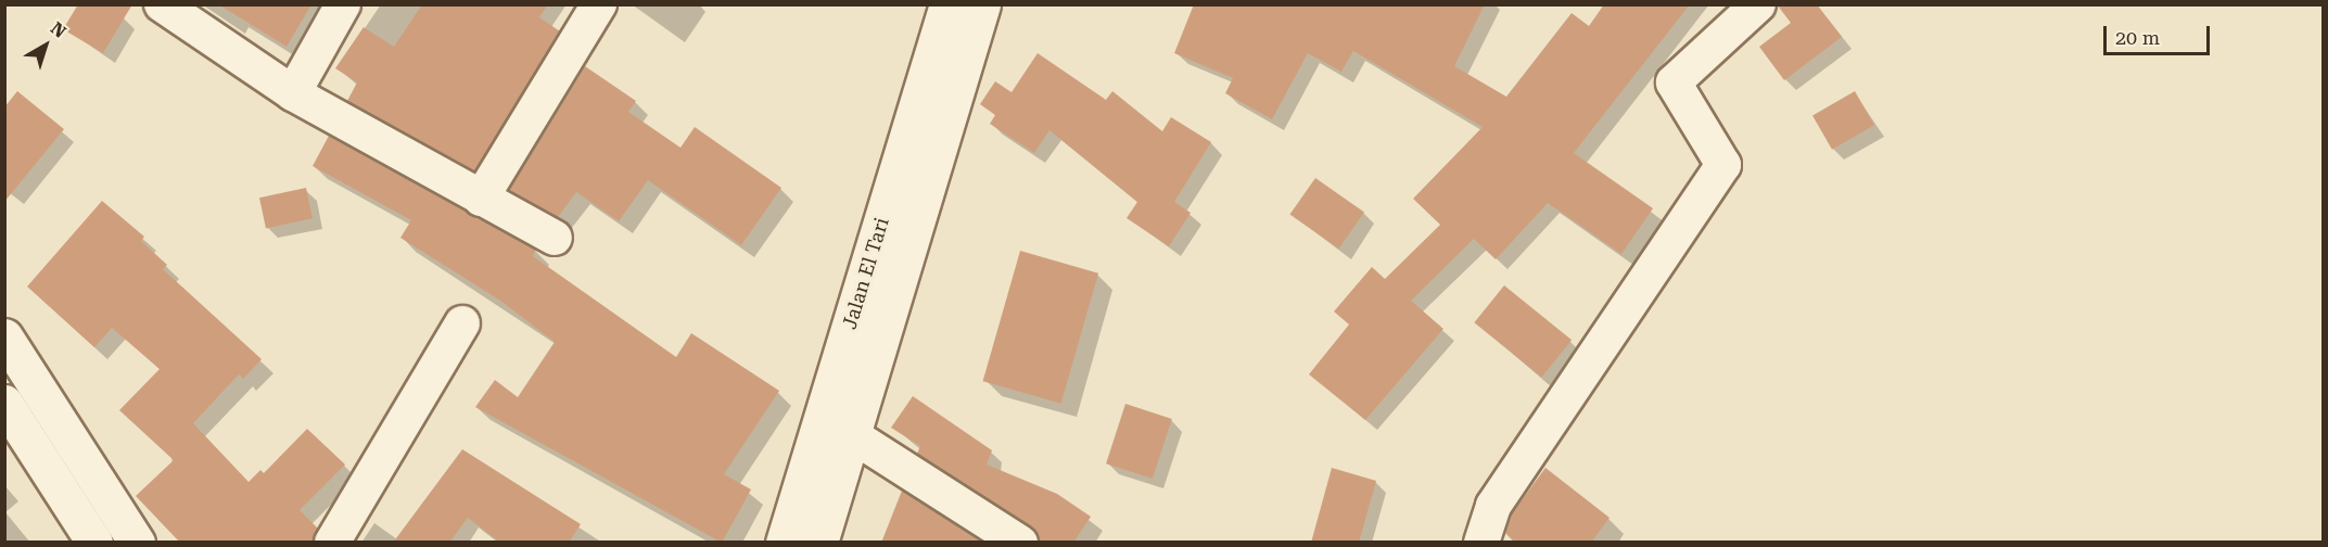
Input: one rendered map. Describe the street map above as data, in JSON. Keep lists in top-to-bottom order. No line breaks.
{"streets":{"street":["Jalan El Tari"]},"scale_bar":"20 m","north":"top right"}
